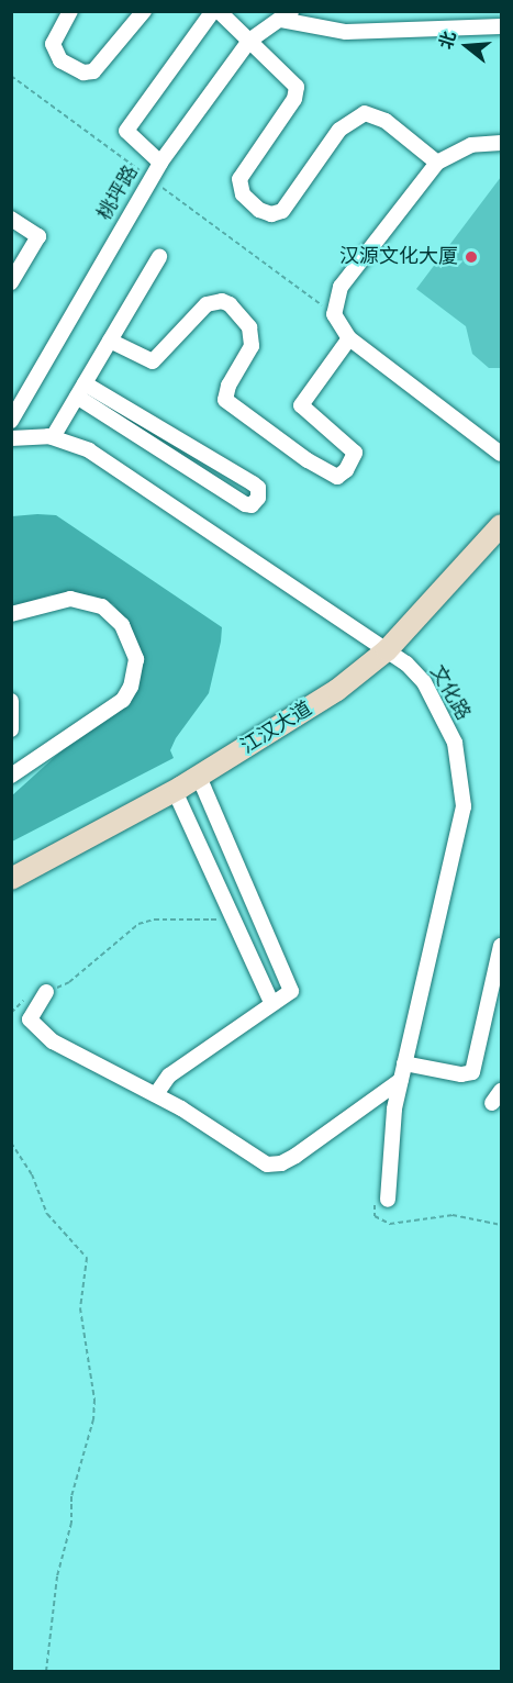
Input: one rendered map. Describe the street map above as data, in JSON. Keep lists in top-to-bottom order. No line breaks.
{"streets":{"main road":["江汉大道"],"street":["桃坪路","文化路"]},"crossings":[["文化路","江汉大道"]],"places":["汉源文化大厦"],"north":"left"}
